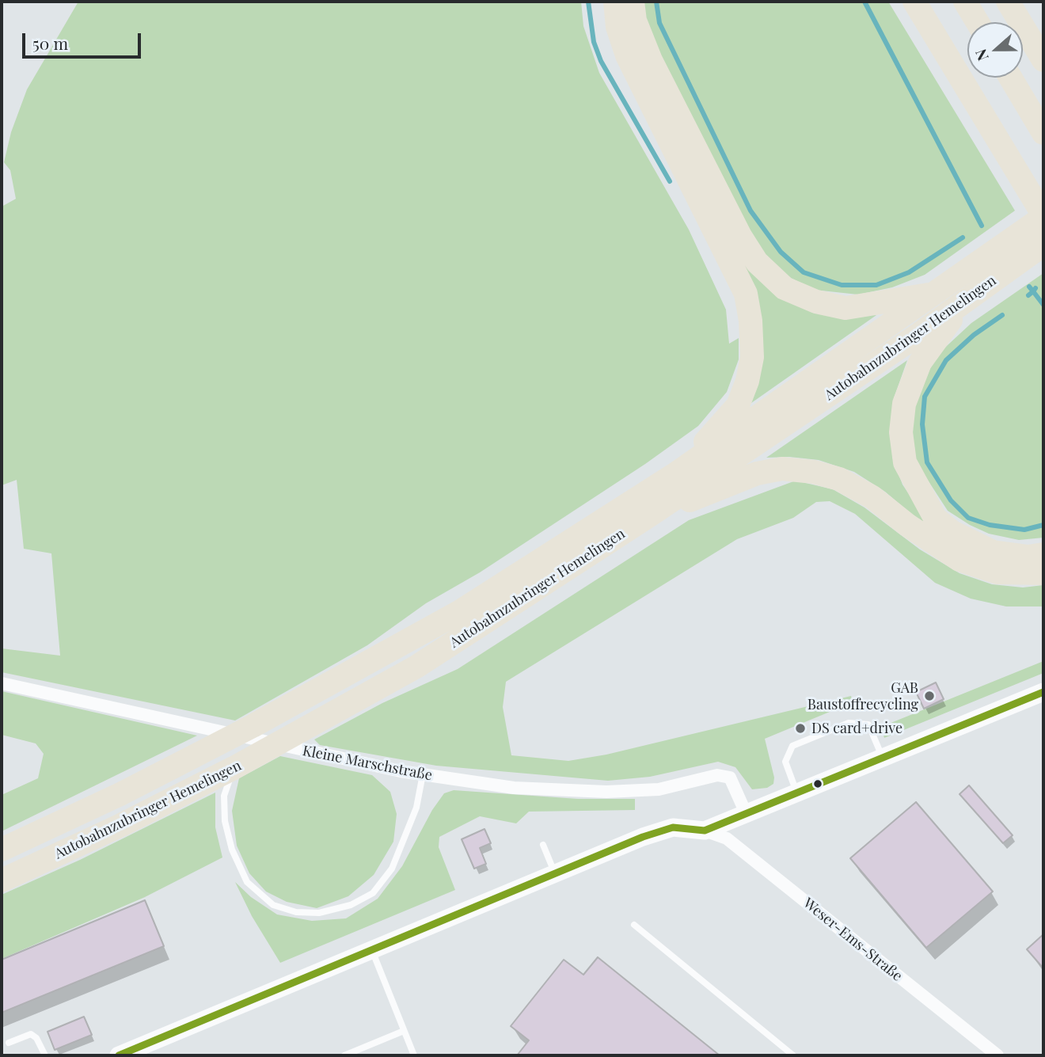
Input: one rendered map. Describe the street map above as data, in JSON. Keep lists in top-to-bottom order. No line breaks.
{"streets":{"highway":["Autobahnzubringer Hemelingen"],"street":["Kleine Marschstraße","Weser-Ems-Straße"]},"places":["GAB Baustoffrecycling","DS card+drive"],"scale_bar":"50 m","north":"left"}
